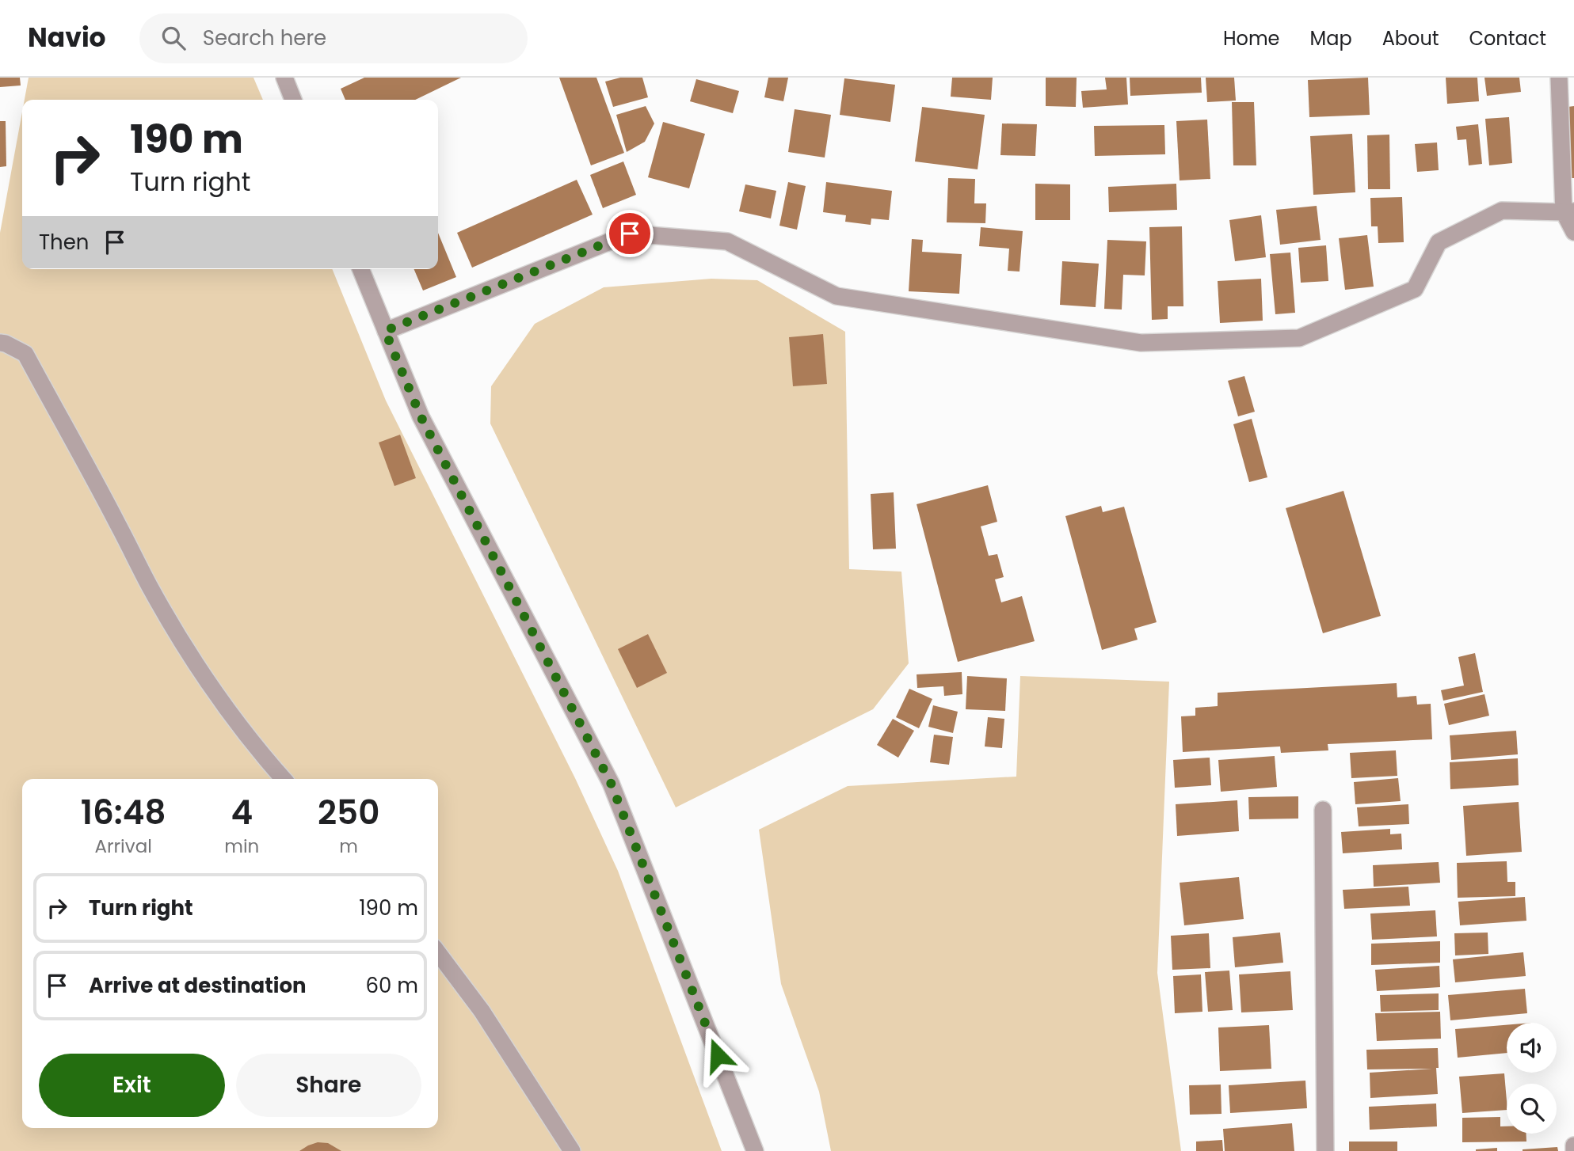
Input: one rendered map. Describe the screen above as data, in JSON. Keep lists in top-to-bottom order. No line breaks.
{"page":{"header":"Navio","search":"Search here","nav":["Home","Map","About","Contact"],"turn":["190 m","Turn right"],"then":"Then","eta":["16:48","Arrival","4","min","250","m"],"list":[{"name":"Turn right","value":"190 m"},{"name":"Arrive at destination","value":"60 m"}],"buttons":["Exit","Share"]}}
